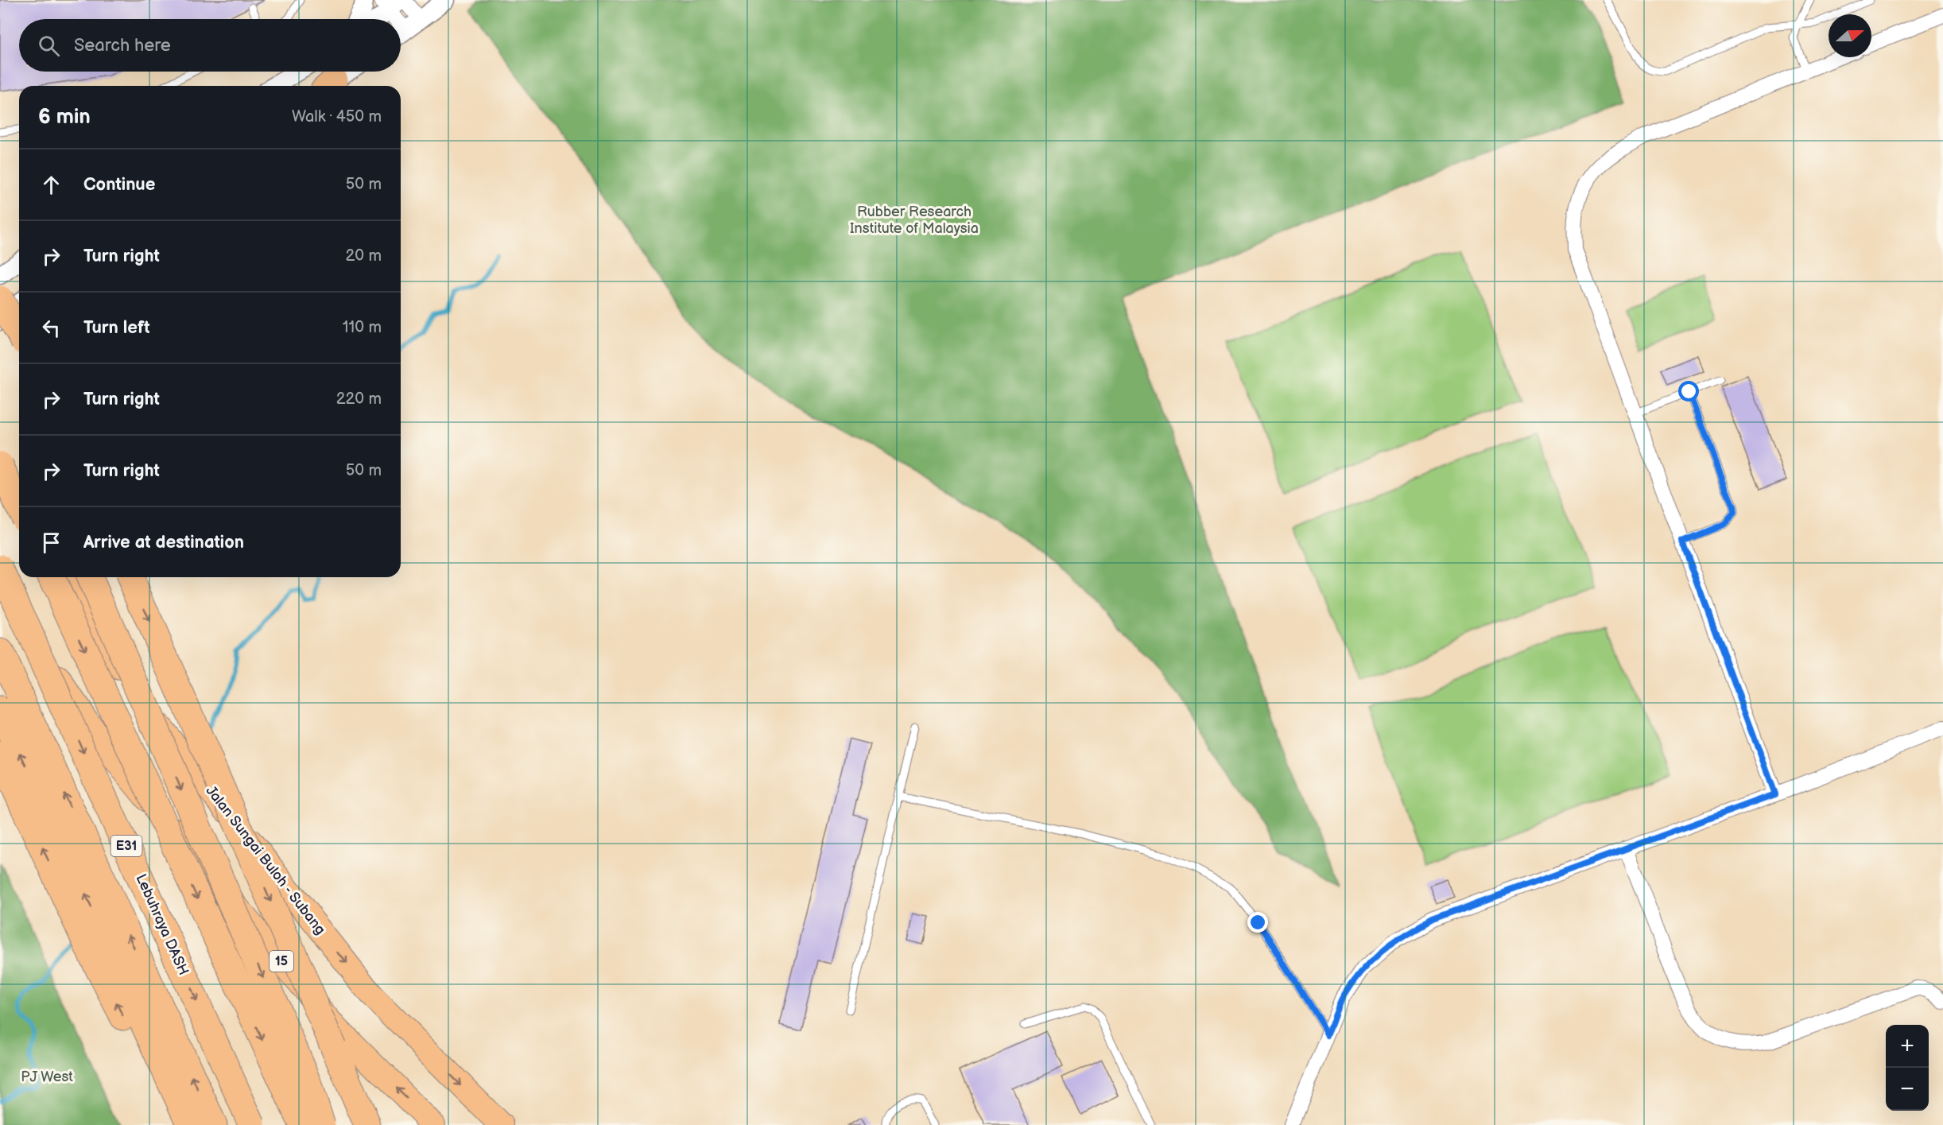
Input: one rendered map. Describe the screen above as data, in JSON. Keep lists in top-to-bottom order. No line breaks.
{"streets":{"highway":["E31","Jalan Sungai Buloh - Subang","Lebuhraya DASH","15"]},"parks":["Rubber Research Institute of Malaysia","PJ West"],"north":"right","page":{"search":"Search here","heading":["6 min","Walk · 450 m"],"list":[["Continue","50 m"],["Turn right","20 m"],["Turn left","110 m"],["Turn right","220 m"],["Turn right","50 m"],"Arrive at destination"],"map_buttons":["+","−"]}}
